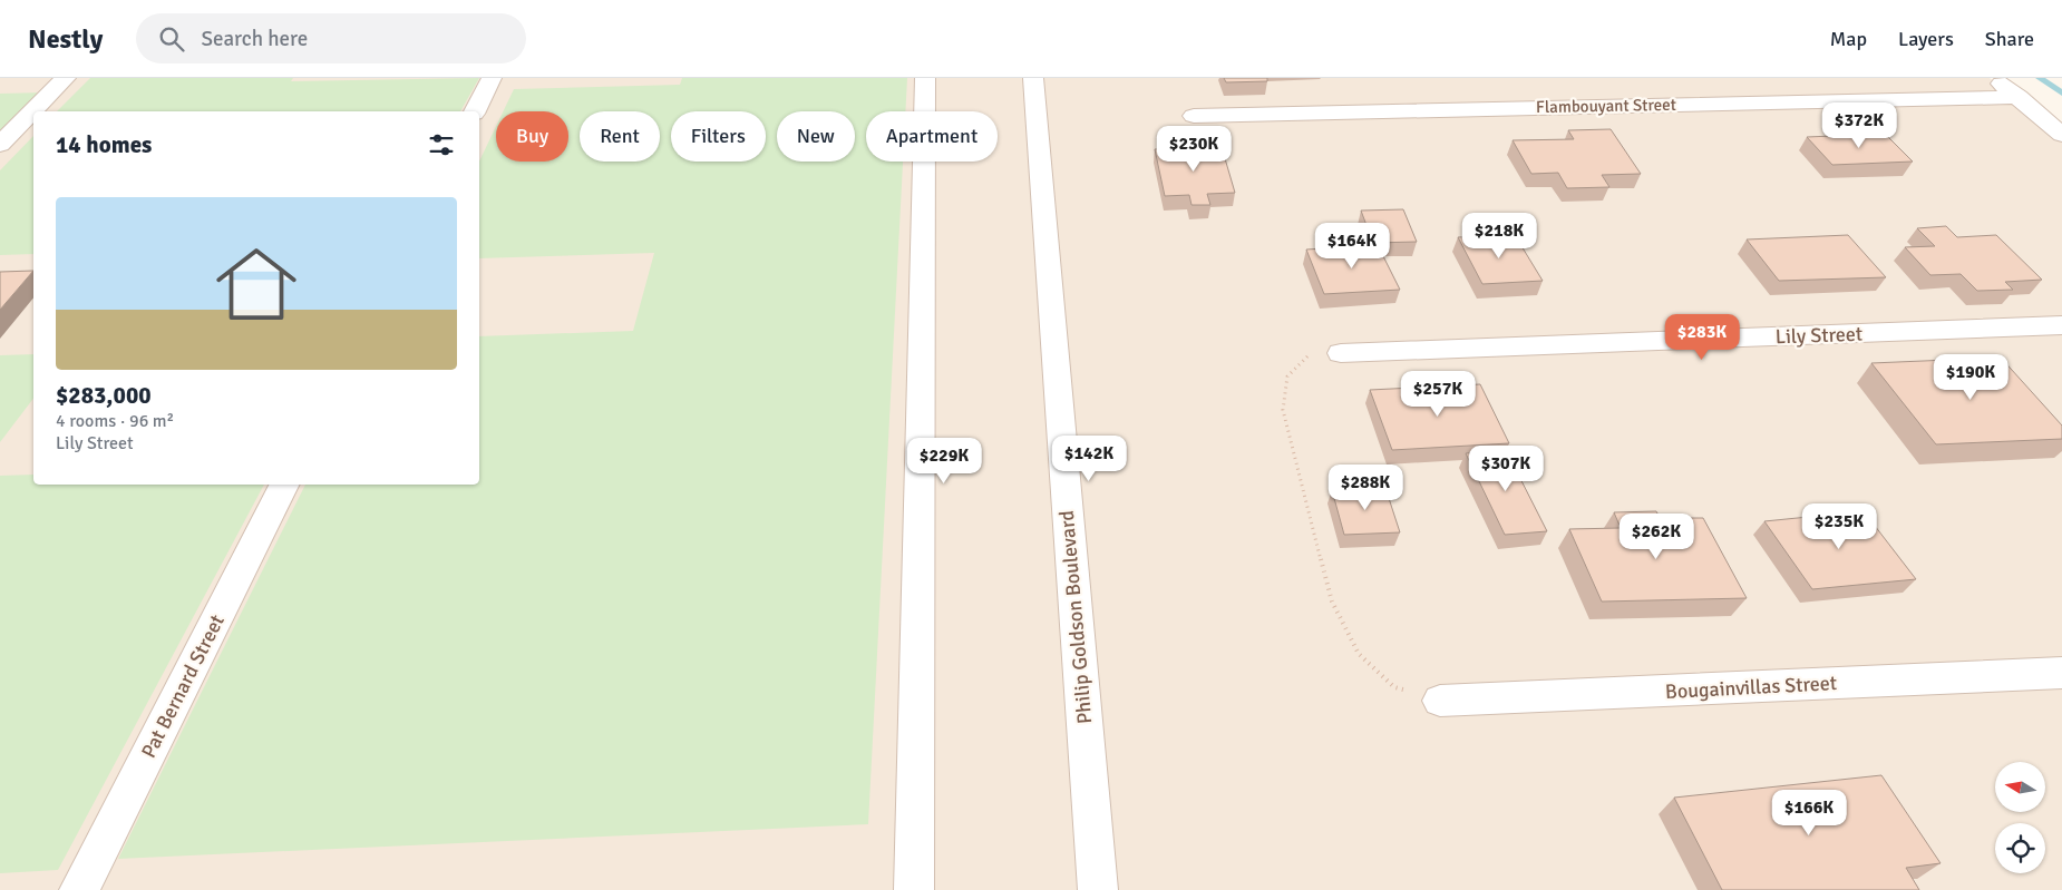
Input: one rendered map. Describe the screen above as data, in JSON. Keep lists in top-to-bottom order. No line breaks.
{"streets":{"street":["Flambouyant Street","Lily Street","Philip Goldson Boulevard","Pat Bernard Street","Bougainvillas Street"]},"north":"left","page":{"header":"Nestly","search":"Search here","nav":["Map","Layers","Share"],"price":["$372K","$230K","$218K","$164K","$283K","$190K","$257K","$142K","$229K","$307K","$288K","$235K","$262K","$166K"],"chip":["Buy","Rent","Filters","New","Apartment"],"heading":"14 homes","list":[{"name":"$283,000","note":"4 rooms · 96 m² · Lily Street"}]}}
